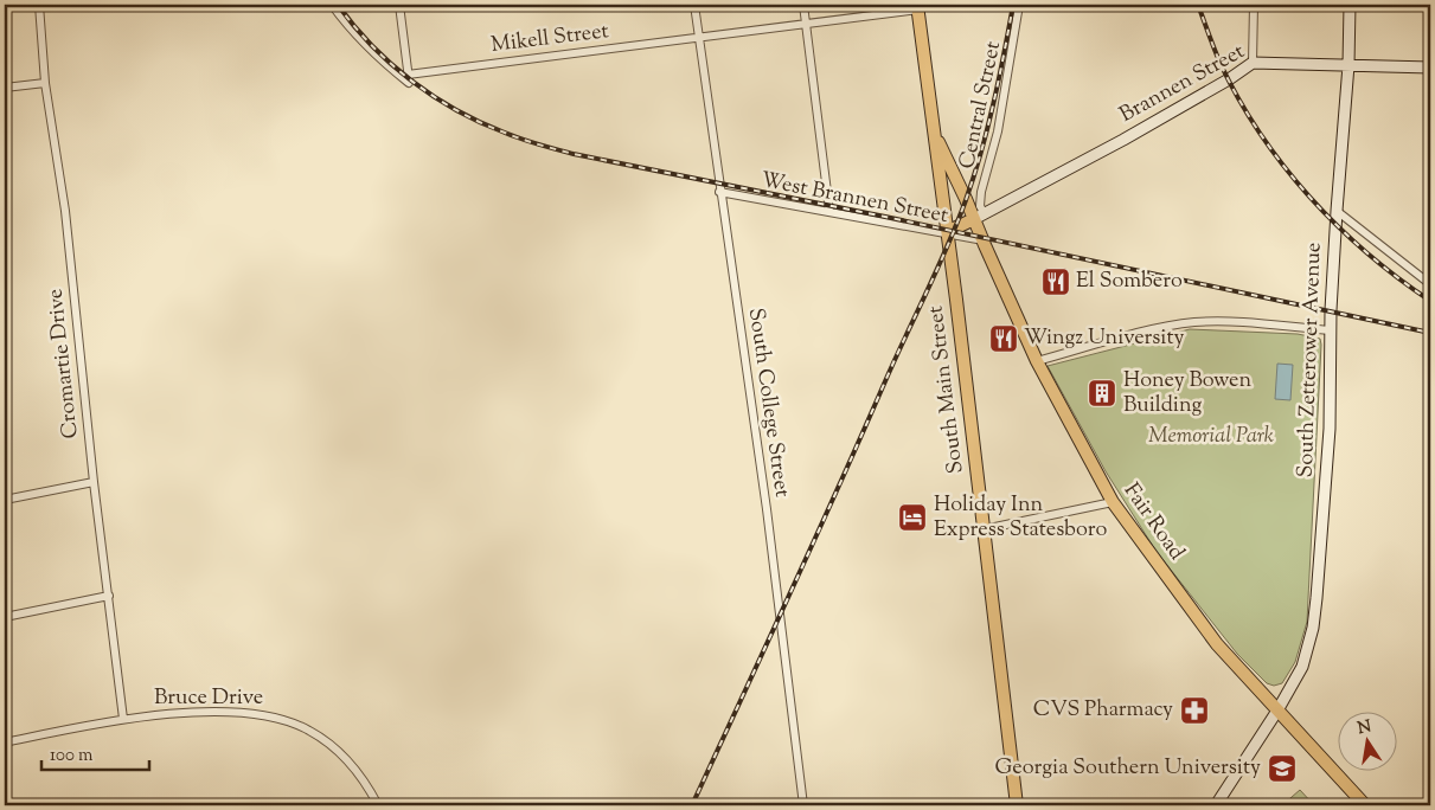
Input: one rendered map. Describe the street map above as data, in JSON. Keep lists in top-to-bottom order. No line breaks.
{"streets":{"main road":["South Main Street","Fair Road"],"street":["Mikell Street","Brannen Street","Central Street","West Brannen Street","South Zetterower Avenue","Cromartie Drive","South College Street","Bruce Drive"]},"crossings":[["Mikell Street","South Main Street"],["Mikell Street","South College Street"],["Brannen Street","Central Street"],["Brannen Street","South Zetterower Avenue"],["Brannen Street","Fair Road"],["Central Street","Fair Road"],["West Brannen Street","South Main Street"],["West Brannen Street","South College Street"],["West Brannen Street","Fair Road"],["South Zetterower Avenue","Fair Road"],["Cromartie Drive","Bruce Drive"],["South Main Street","Fair Road"]],"parks":["Memorial Park"],"places":{"restaurant":["El Sombero","Wingz University"],"building":["Honey Bowen Building"],"hotel":["Holiday Inn Express Statesboro"],"pharmacy":["CVS Pharmacy"],"school or university":["Georgia Southern University"]},"scale_bar":"100 m","north":"top"}
